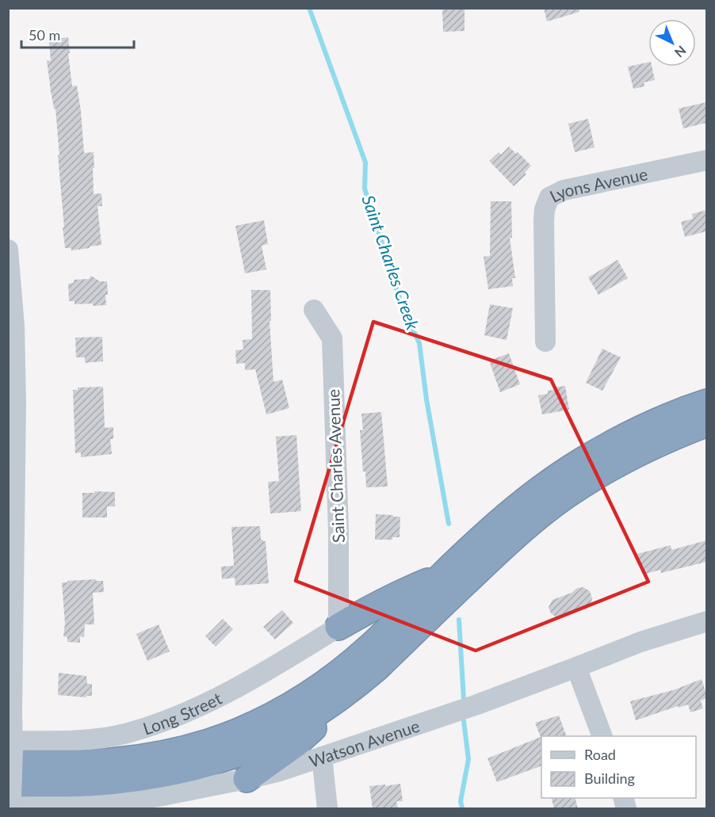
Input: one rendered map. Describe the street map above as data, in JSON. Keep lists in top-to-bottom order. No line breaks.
{"streets":{"street":["Lyons Avenue","Saint Charles Avenue","Long Street","Watson Avenue"]},"crossings":[["Saint Charles Avenue","Long Street"]],"water":["Saint Charles Creek"],"legend":["Road","Building"],"scale_bar":"50 m","north":"bottom right"}
